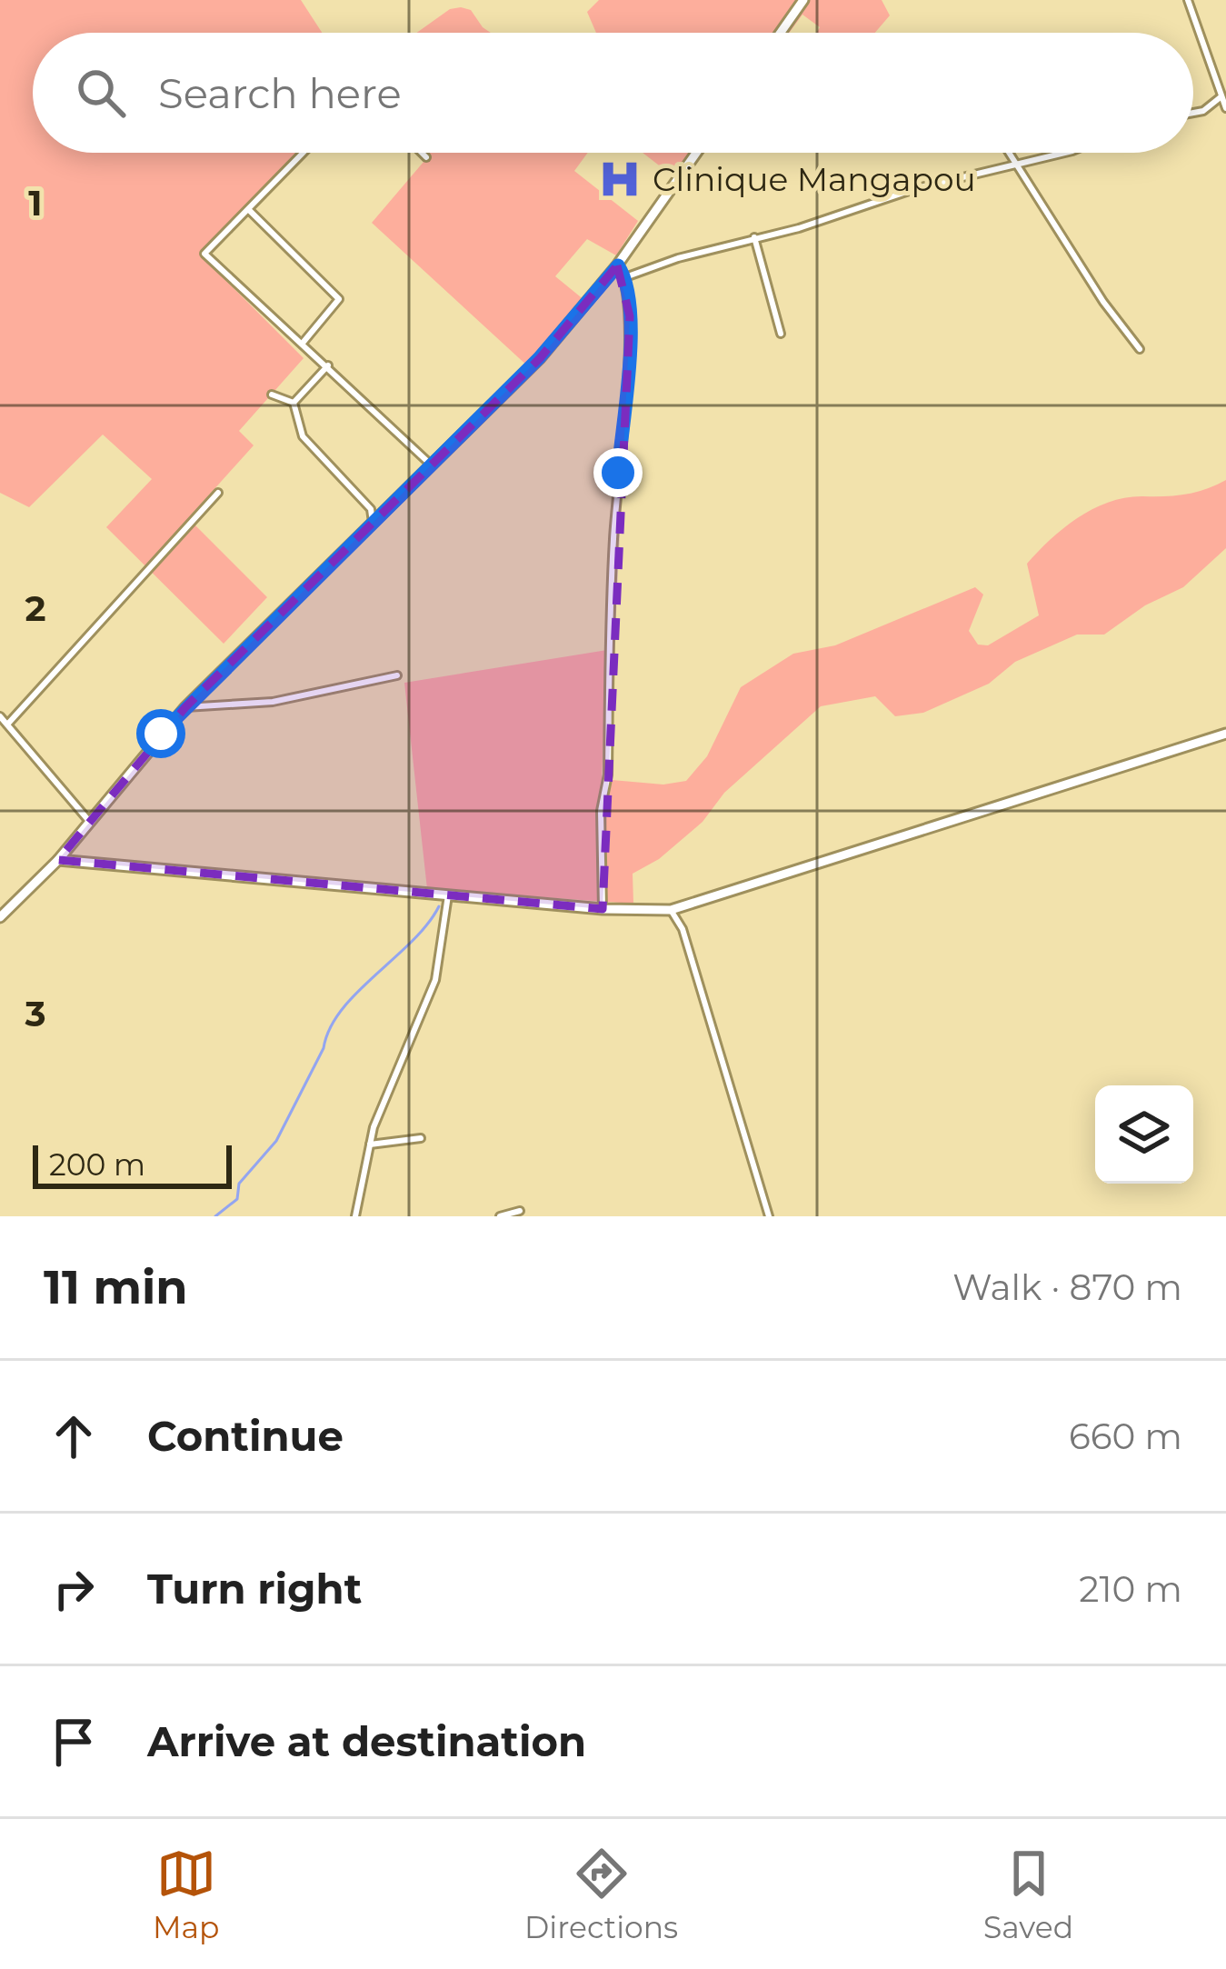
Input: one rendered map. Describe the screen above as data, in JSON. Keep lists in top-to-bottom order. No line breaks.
{"places":{"hospital":["Clinique Mangapou"]},"scale_bar":"200 m","page":{"search":"Search here","scale":"200 m","heading":["11 min","Walk · 870 m"],"list":[["Continue","660 m"],["Turn right","210 m"],"Arrive at destination"],"nav":["Map","Directions","Saved"]},"grid":{"rows":["1","2","3"]}}
